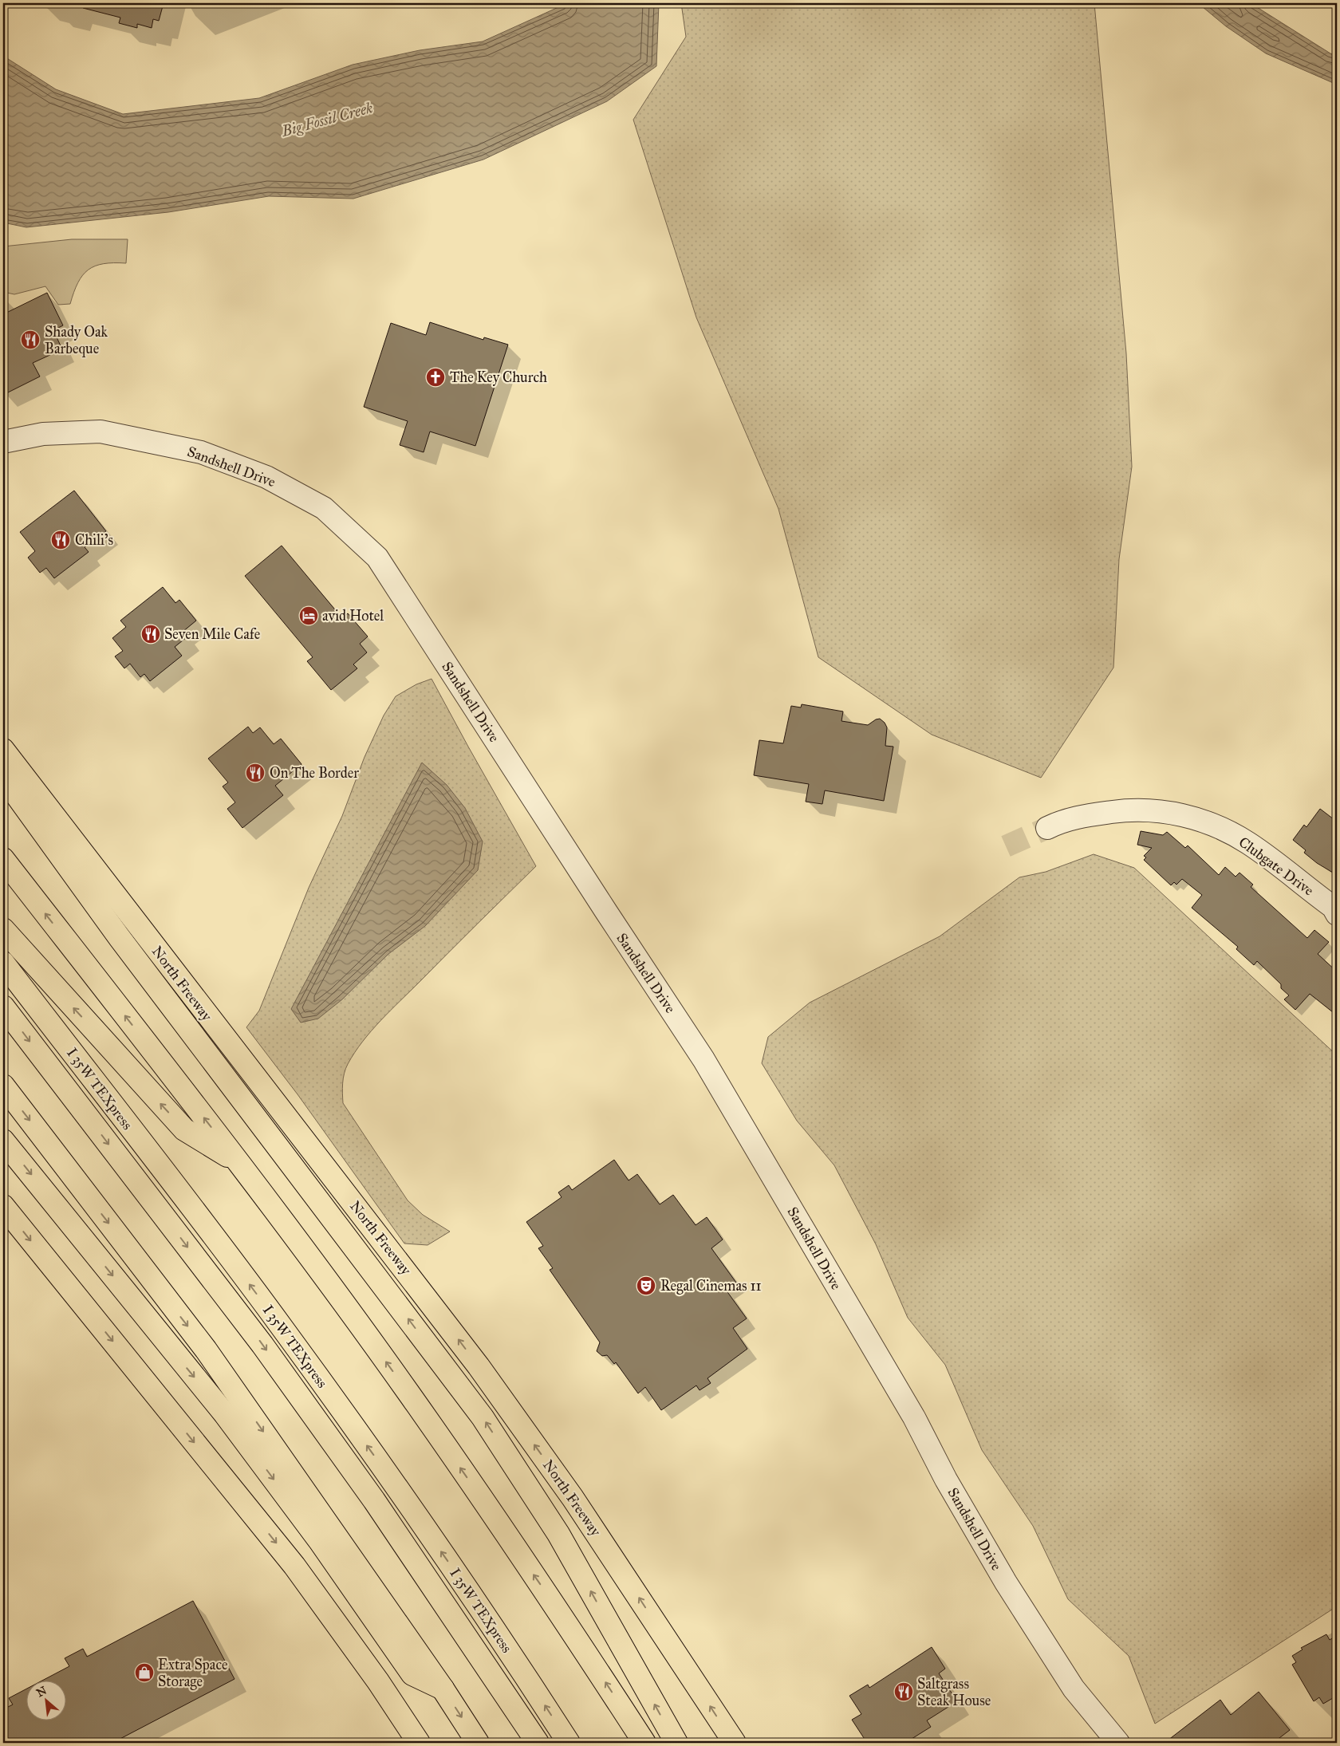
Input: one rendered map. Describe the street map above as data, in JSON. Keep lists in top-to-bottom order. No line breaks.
{"streets":{"main road":["North Freeway","I 35W TEXpress"],"street":["Sandshell Drive","Clubgate Drive"]},"water":["Big Fossil Creek"],"places":{"restaurant":["Shady Oak Barbeque","Chili's","Seven Mile Cafe","On The Border","Saltgrass Steak House"],"church":["The Key Church"],"hotel":["avid Hotel"],"theatre":["Regal Cinemas 11"],"shop":["Extra Space Storage"]},"north":"top left"}
